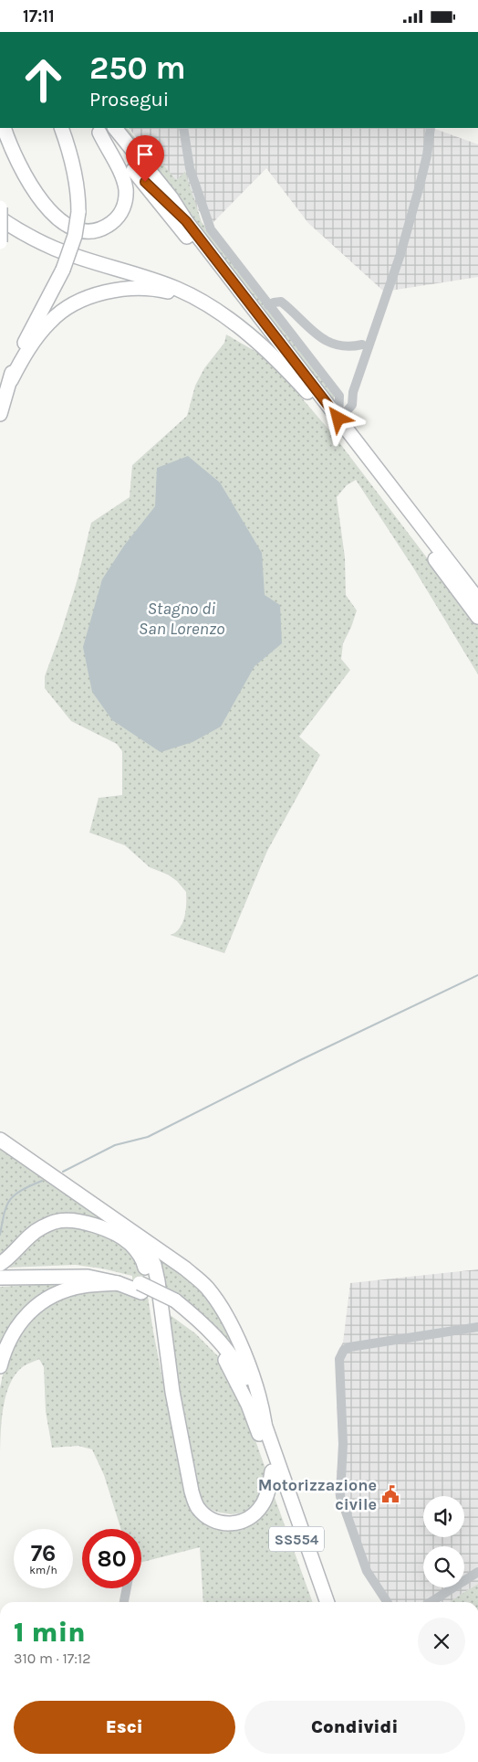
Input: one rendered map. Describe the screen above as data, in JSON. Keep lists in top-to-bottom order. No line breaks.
{"streets":{"highway":["SS554"]},"water":["Stagno di San Lorenzo"],"places":{"public building":["Motorizzazione civile"]},"page":{"status":"17:11","turn":["250 m","Prosegui"],"speed":"76 km/h","limit":"80","heading":["1 min","310 m · 17:12"],"buttons":["Esci","Condividi"]}}
